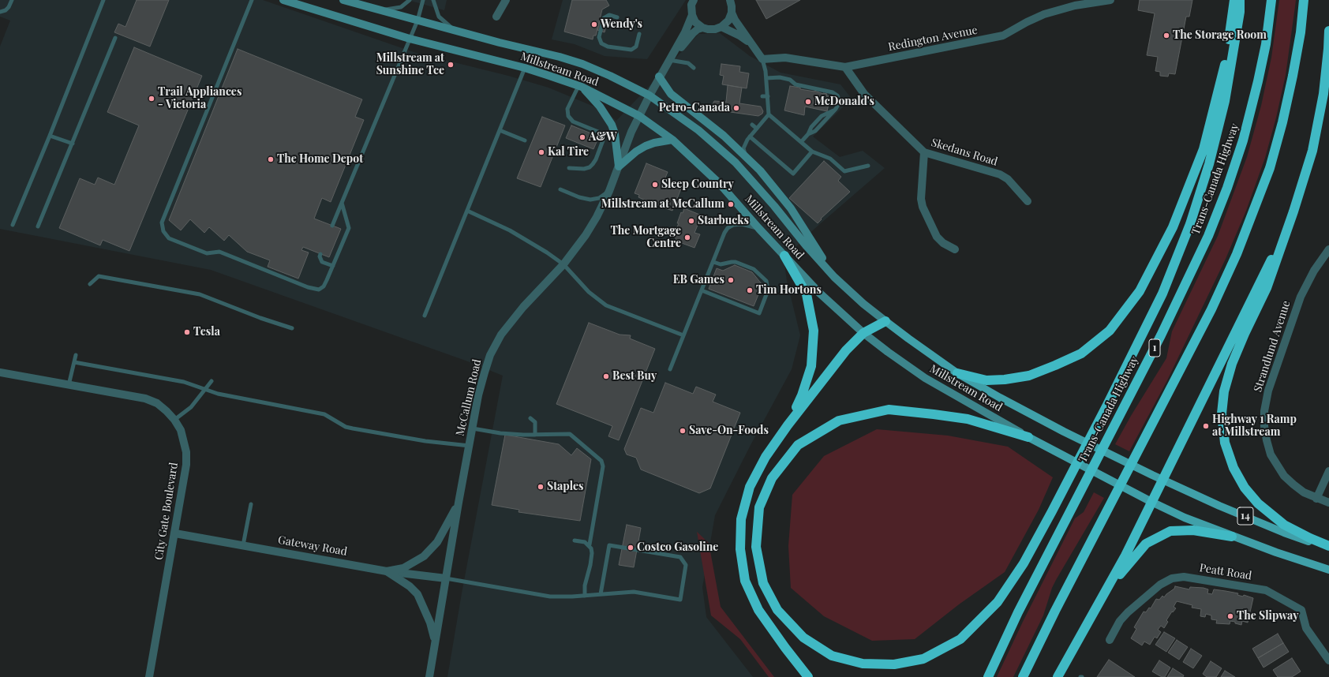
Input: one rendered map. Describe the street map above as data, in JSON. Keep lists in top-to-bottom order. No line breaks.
{"streets":{"highway":["Trans-Canada Highway","1"],"main road":["Millstream Road","14"],"street":["Redington Avenue","Skedans Road","Strandlund Avenue","McCallum Road","City Gate Boulevard","Gateway Road","Peatt Road"]},"crossings":[["Redington Avenue","Skedans Road"],["Millstream Road","McCallum Road"],["Millstream Road","14"],["McCallum Road","Gateway Road"],["City Gate Boulevard","Gateway Road"]],"places":["Wendy's","The Storage Room","Millstream at Sunshine Tce","Trail Appliances - Victoria","McDonald's","Petro-Canada","A&W","Kal Tire","The Home Depot","Sleep Country","Millstream at McCallum","Starbucks","The Mortgage Centre","EB Games","Tim Hortons","Tesla","Best Buy","Highway 1 Ramp at Millstream","Save-On-Foods","Staples","Costco Gasoline","The Slipway"]}
